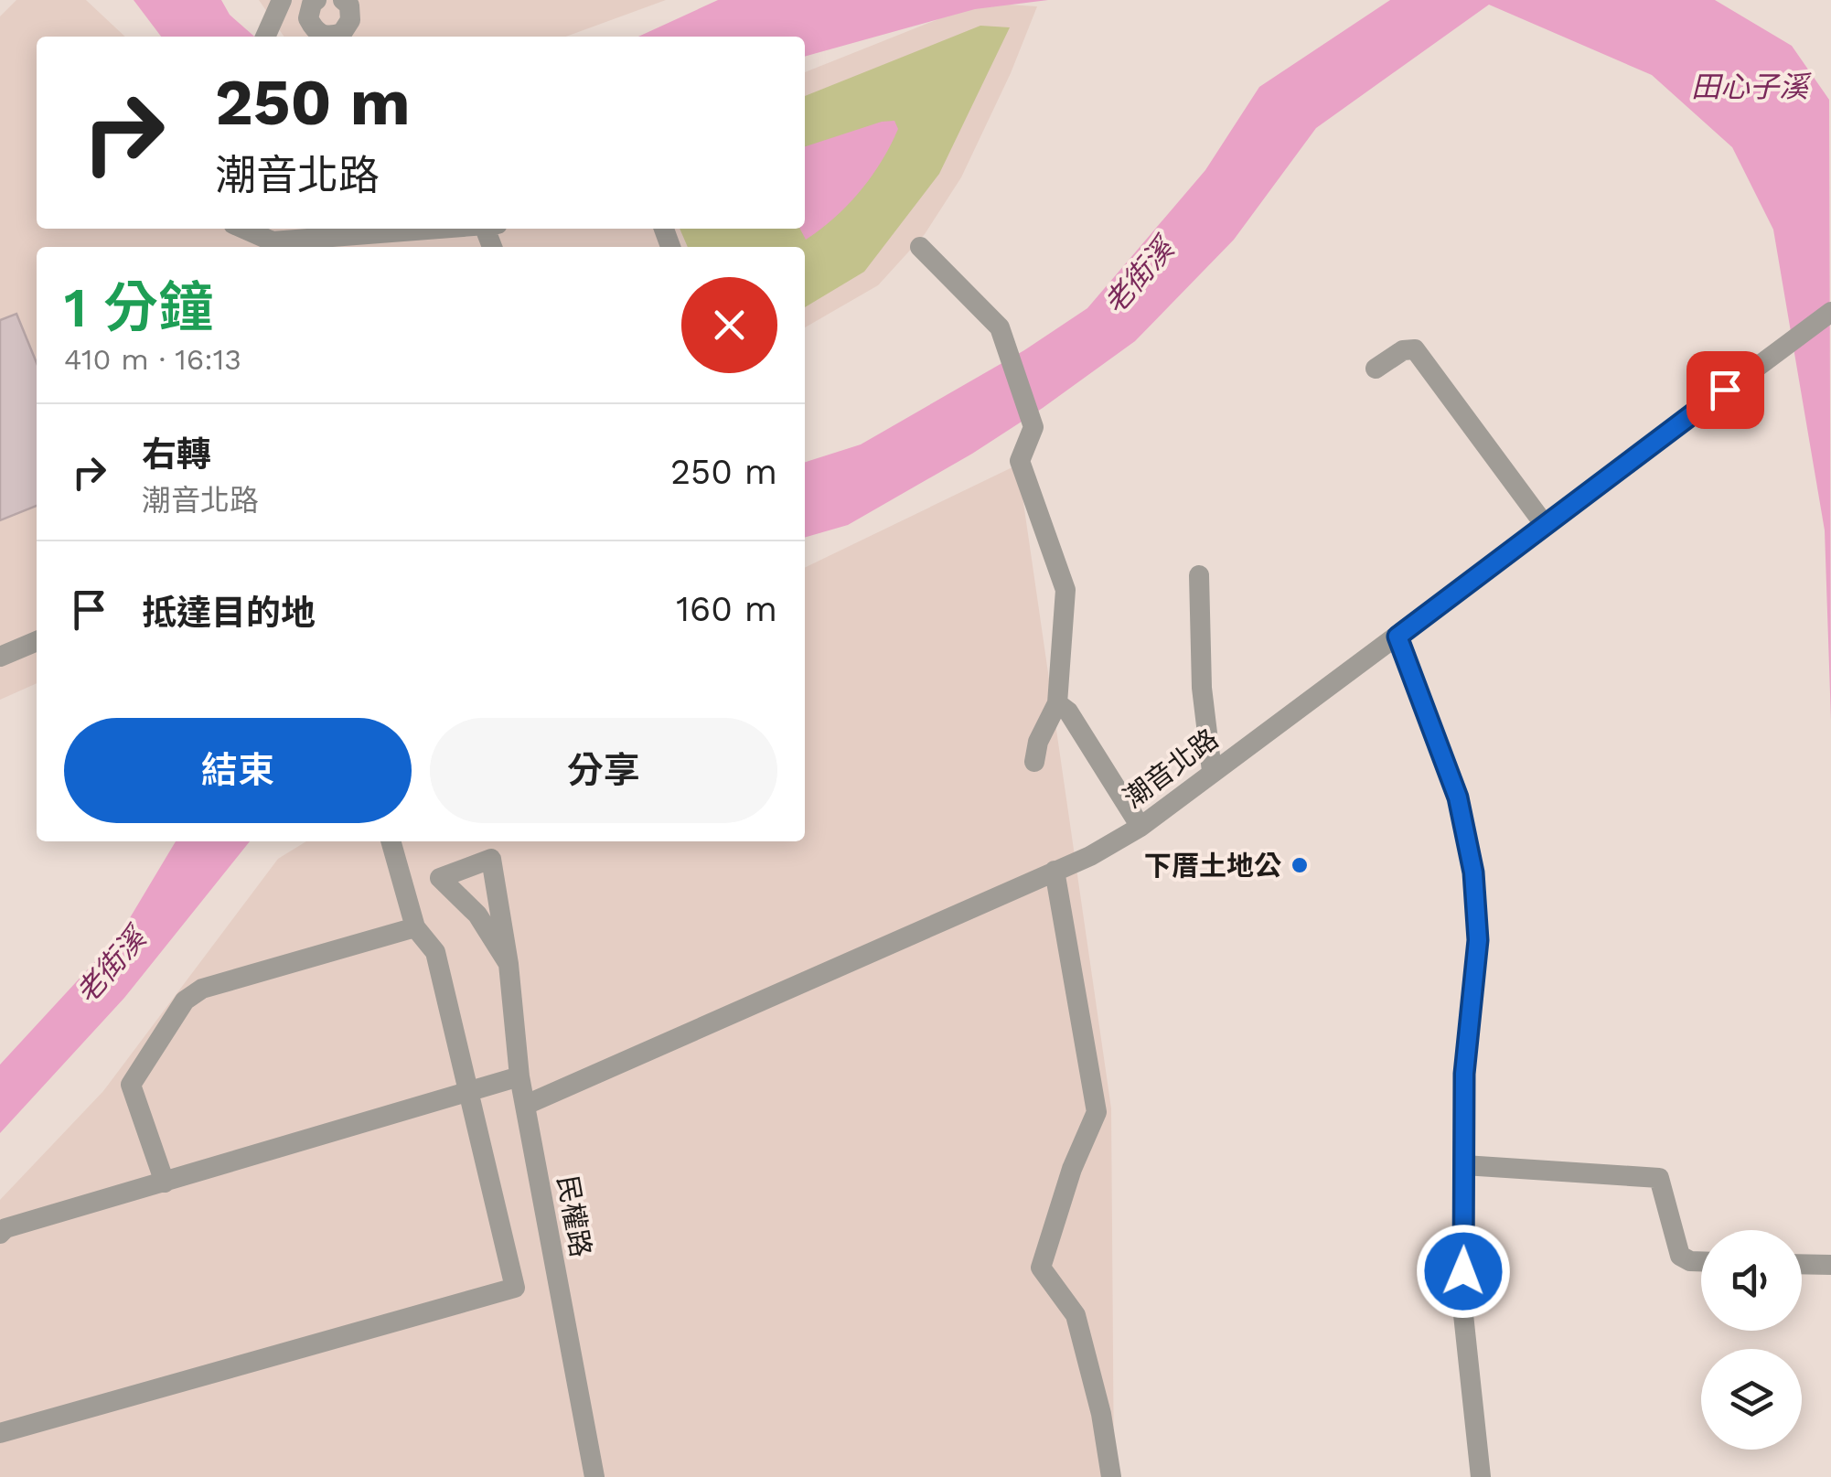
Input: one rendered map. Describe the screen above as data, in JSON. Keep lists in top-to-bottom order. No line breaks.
{"streets":{"street":["潮音北路","民權路"]},"crossings":[["潮音北路","民權路"]],"water":["田心子溪","老街溪"],"places":["下厝土地公"],"page":{"turn":["250 m","潮音北路"],"heading":["1 分鐘","410 m · 16:13"],"list":[{"name":"右轉","note":"潮音北路","value":"250 m"},{"name":"抵達目的地","value":"160 m"}],"buttons":["結束","分享"]}}
